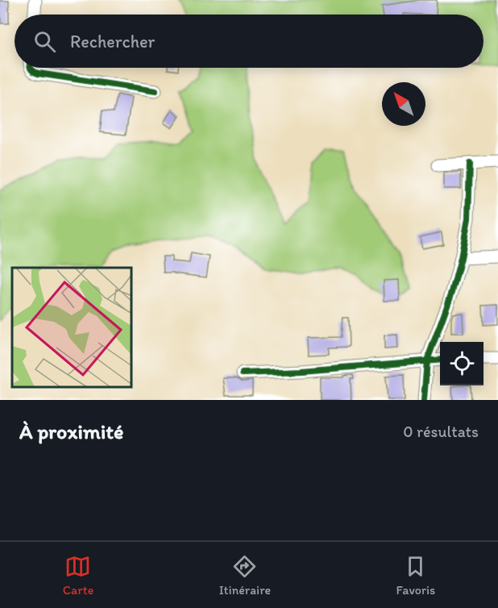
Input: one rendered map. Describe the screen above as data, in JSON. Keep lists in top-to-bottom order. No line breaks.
{"north":"top left","page":{"search":"Rechercher","heading":["À proximité","0 résultats"],"nav":["Carte","Itinéraire","Favoris"]}}
